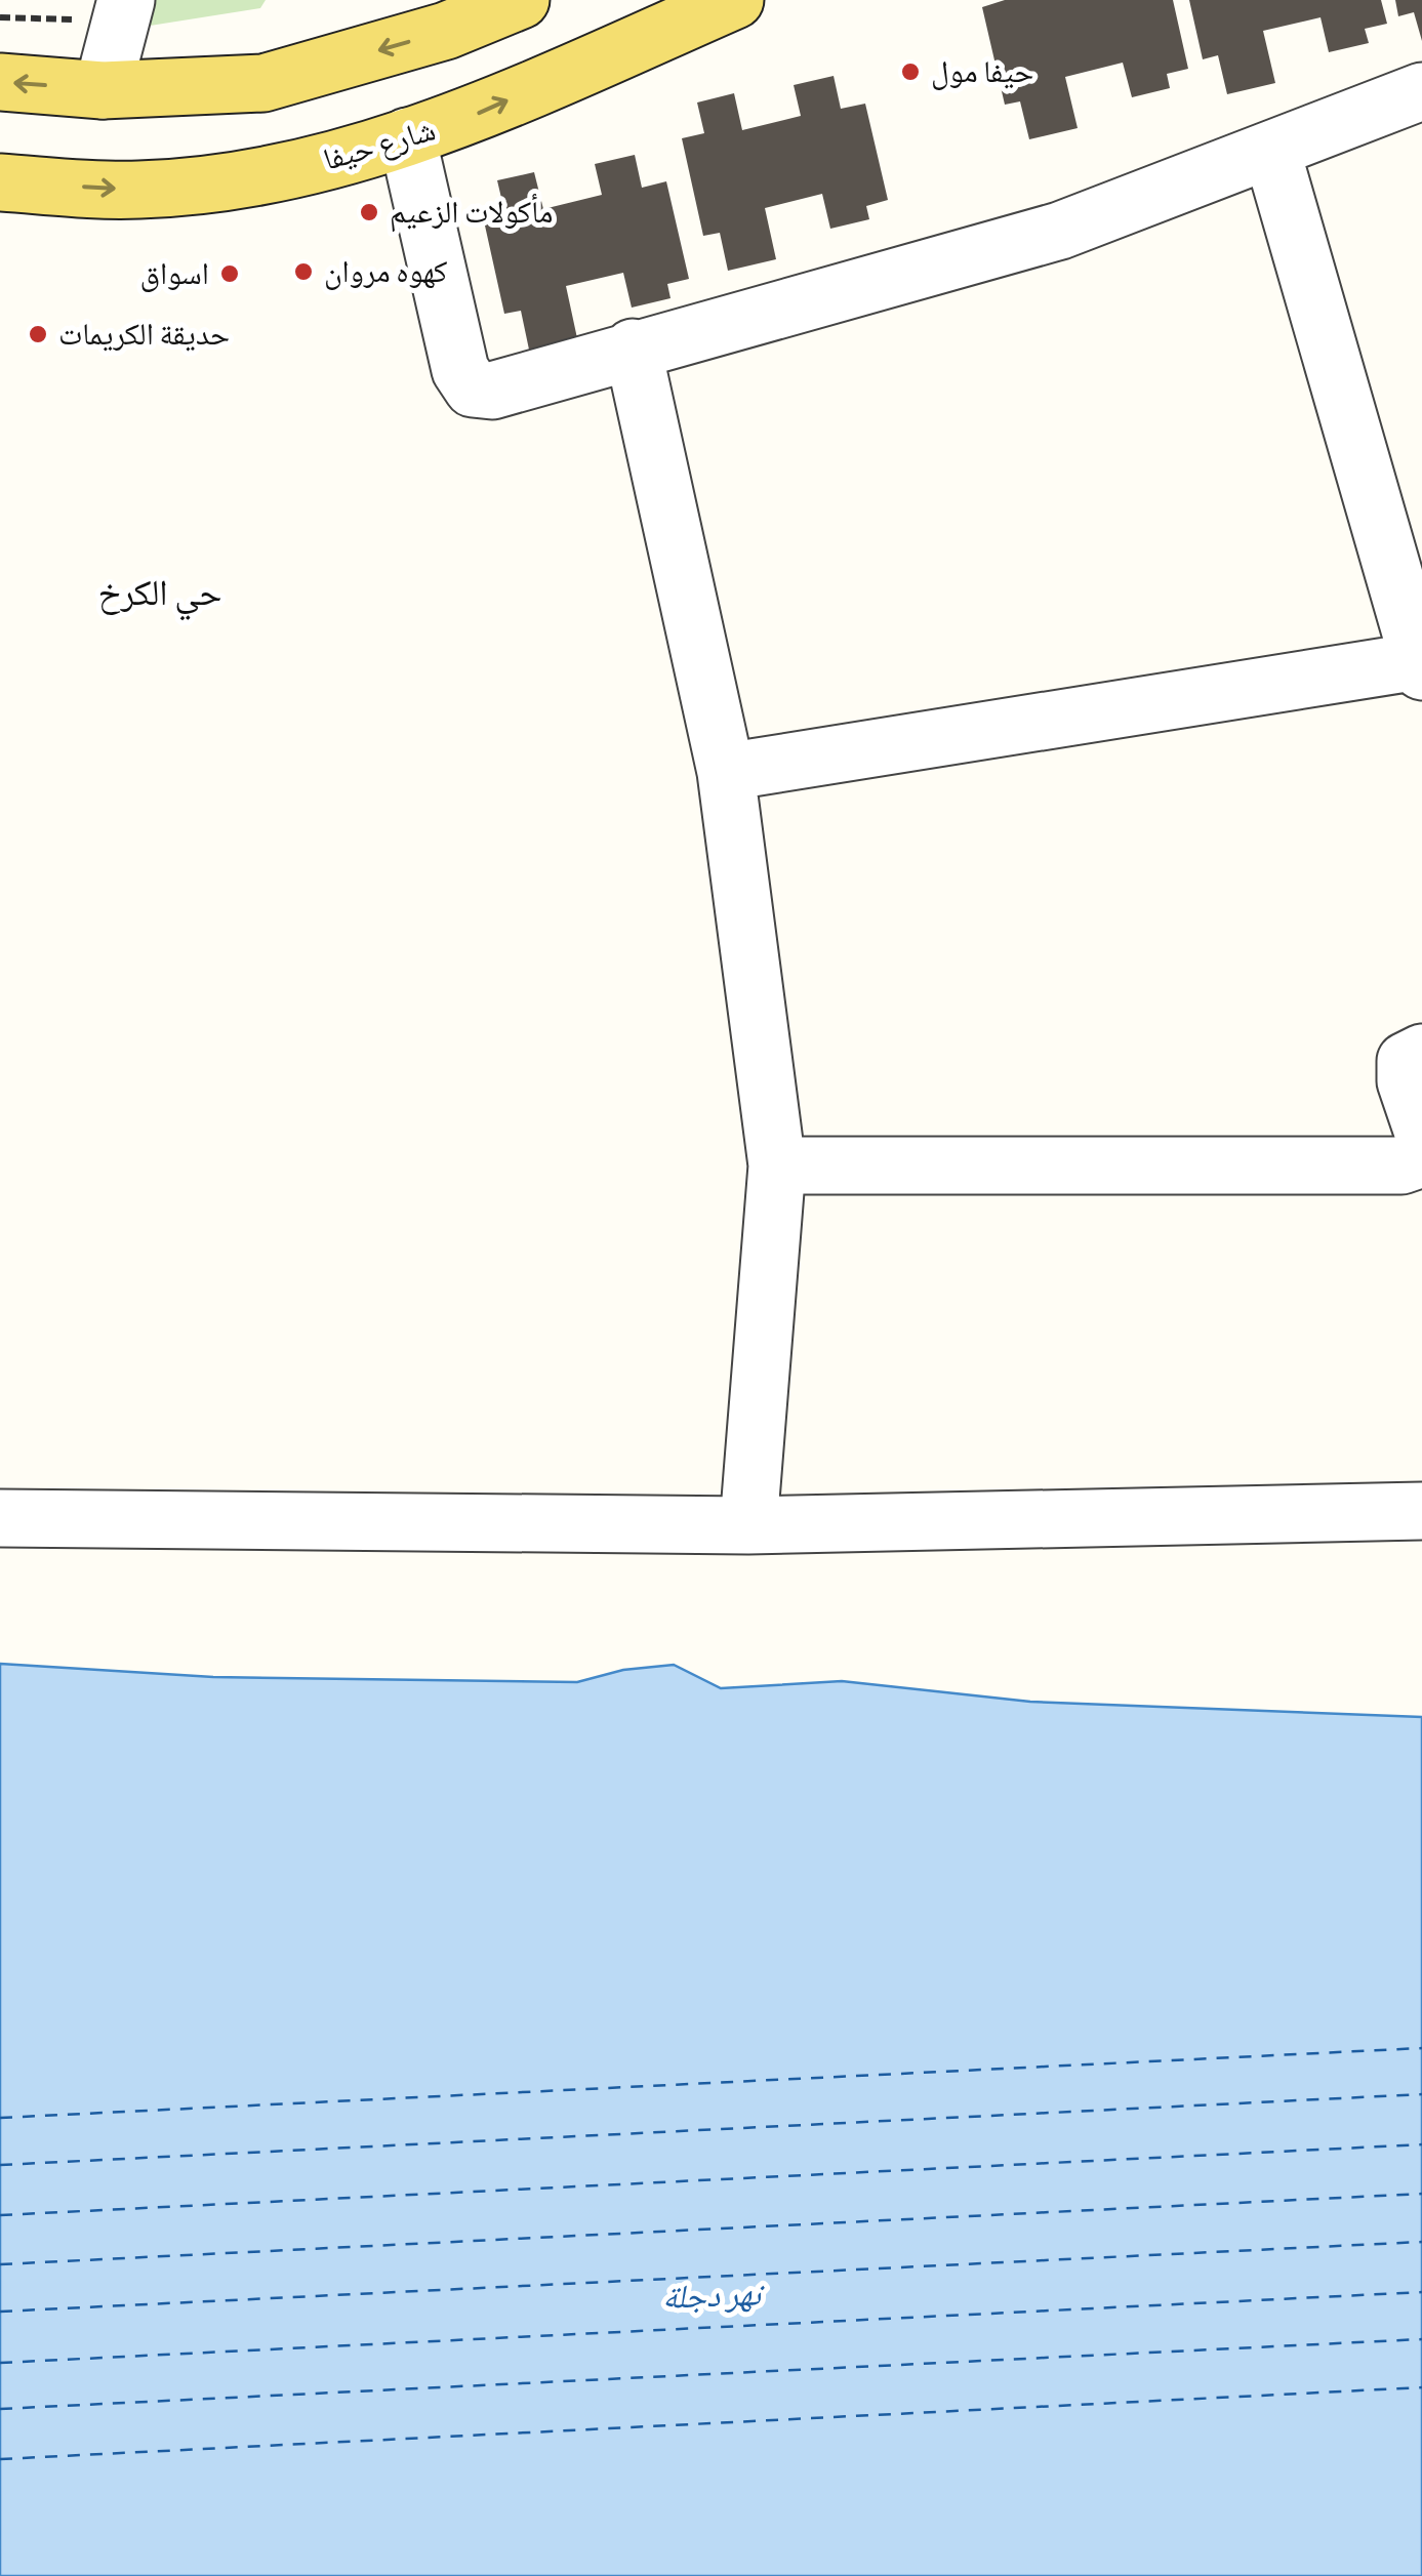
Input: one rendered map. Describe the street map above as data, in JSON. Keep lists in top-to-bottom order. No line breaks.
{"streets":{"main road":["شارع حيفا"]},"districts":["حي الكرخ"],"water":["نهر دجلة"],"places":["حيفا مول","مأكولات الزعيم","كهوه مروان","اسواق","حديقة الكريمات"]}
